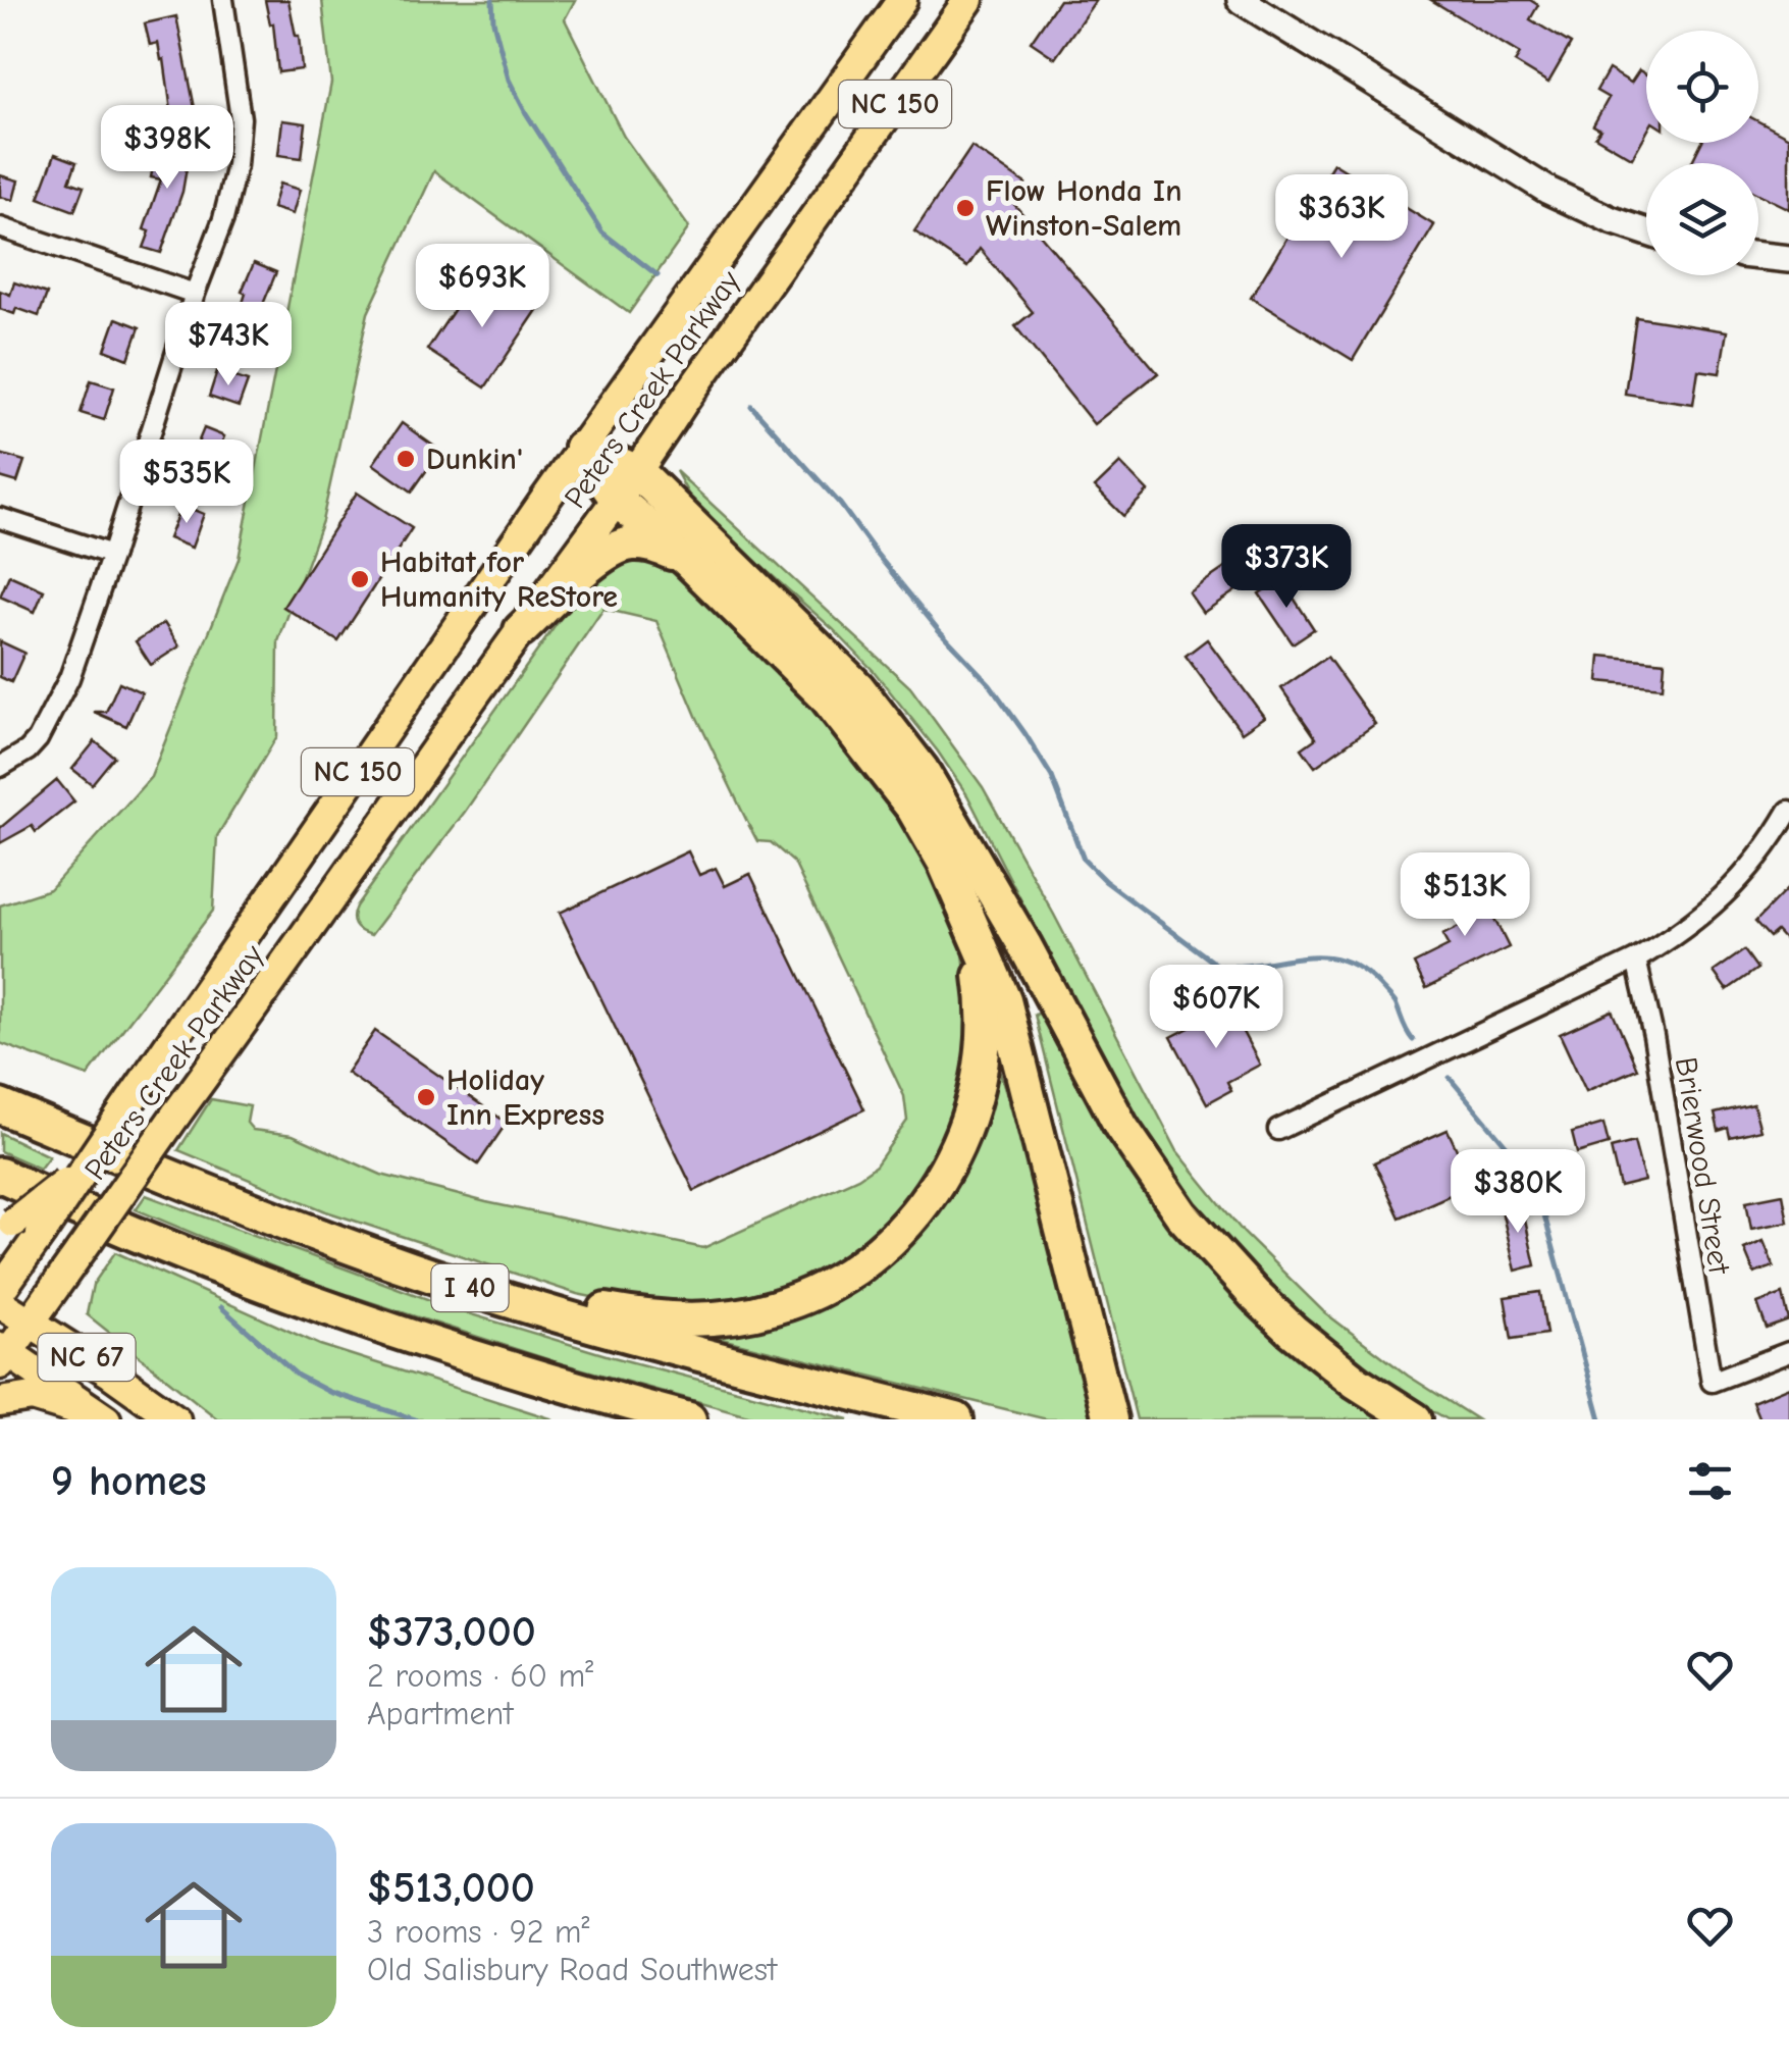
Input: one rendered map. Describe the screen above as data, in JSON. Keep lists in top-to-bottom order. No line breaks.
{"streets":{"highway":["I 40"],"main road":["NC 150","Peters Creek Parkway","NC 67"],"street":["Brierwood Street"]},"crossings":[["Peters Creek Parkway","NC 67"]],"places":["Flow Honda In Winston-Salem","Dunkin'","Habitat for Humanity ReStore","Holiday Inn Express"],"page":{"price":["$398K","$363K","$693K","$743K","$535K","$373K","$513K","$607K","$380K"],"heading":"9 homes","list":[{"name":"$373,000","note":"2 rooms · 60 m² · Apartment"},{"name":"$513,000","note":"3 rooms · 92 m² · Old Salisbury Road Southwest"}]}}
